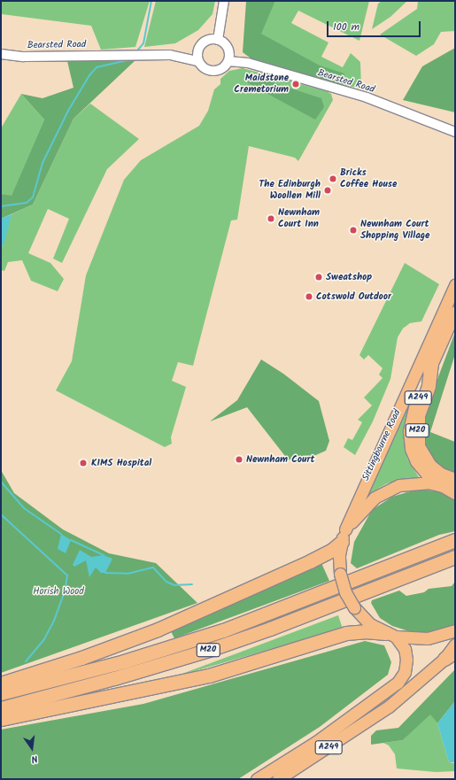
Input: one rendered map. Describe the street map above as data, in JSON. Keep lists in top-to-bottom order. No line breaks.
{"streets":{"highway":["A249","M20","Sittingbourne Road"],"street":["Bearsted Road"]},"crossings":[["M20","Sittingbourne Road"]],"parks":["Horish Wood"],"places":["Maidstone Cremetorium","Bricks Coffee House","The Edinburgh Woollen Mill","Newnham Court Inn","Newnham Court Shopping Village","Sweatshop","Cotswold Outdoor","Newnham Court","KIMS Hospital"],"scale_bar":"100 m","north":"bottom"}
